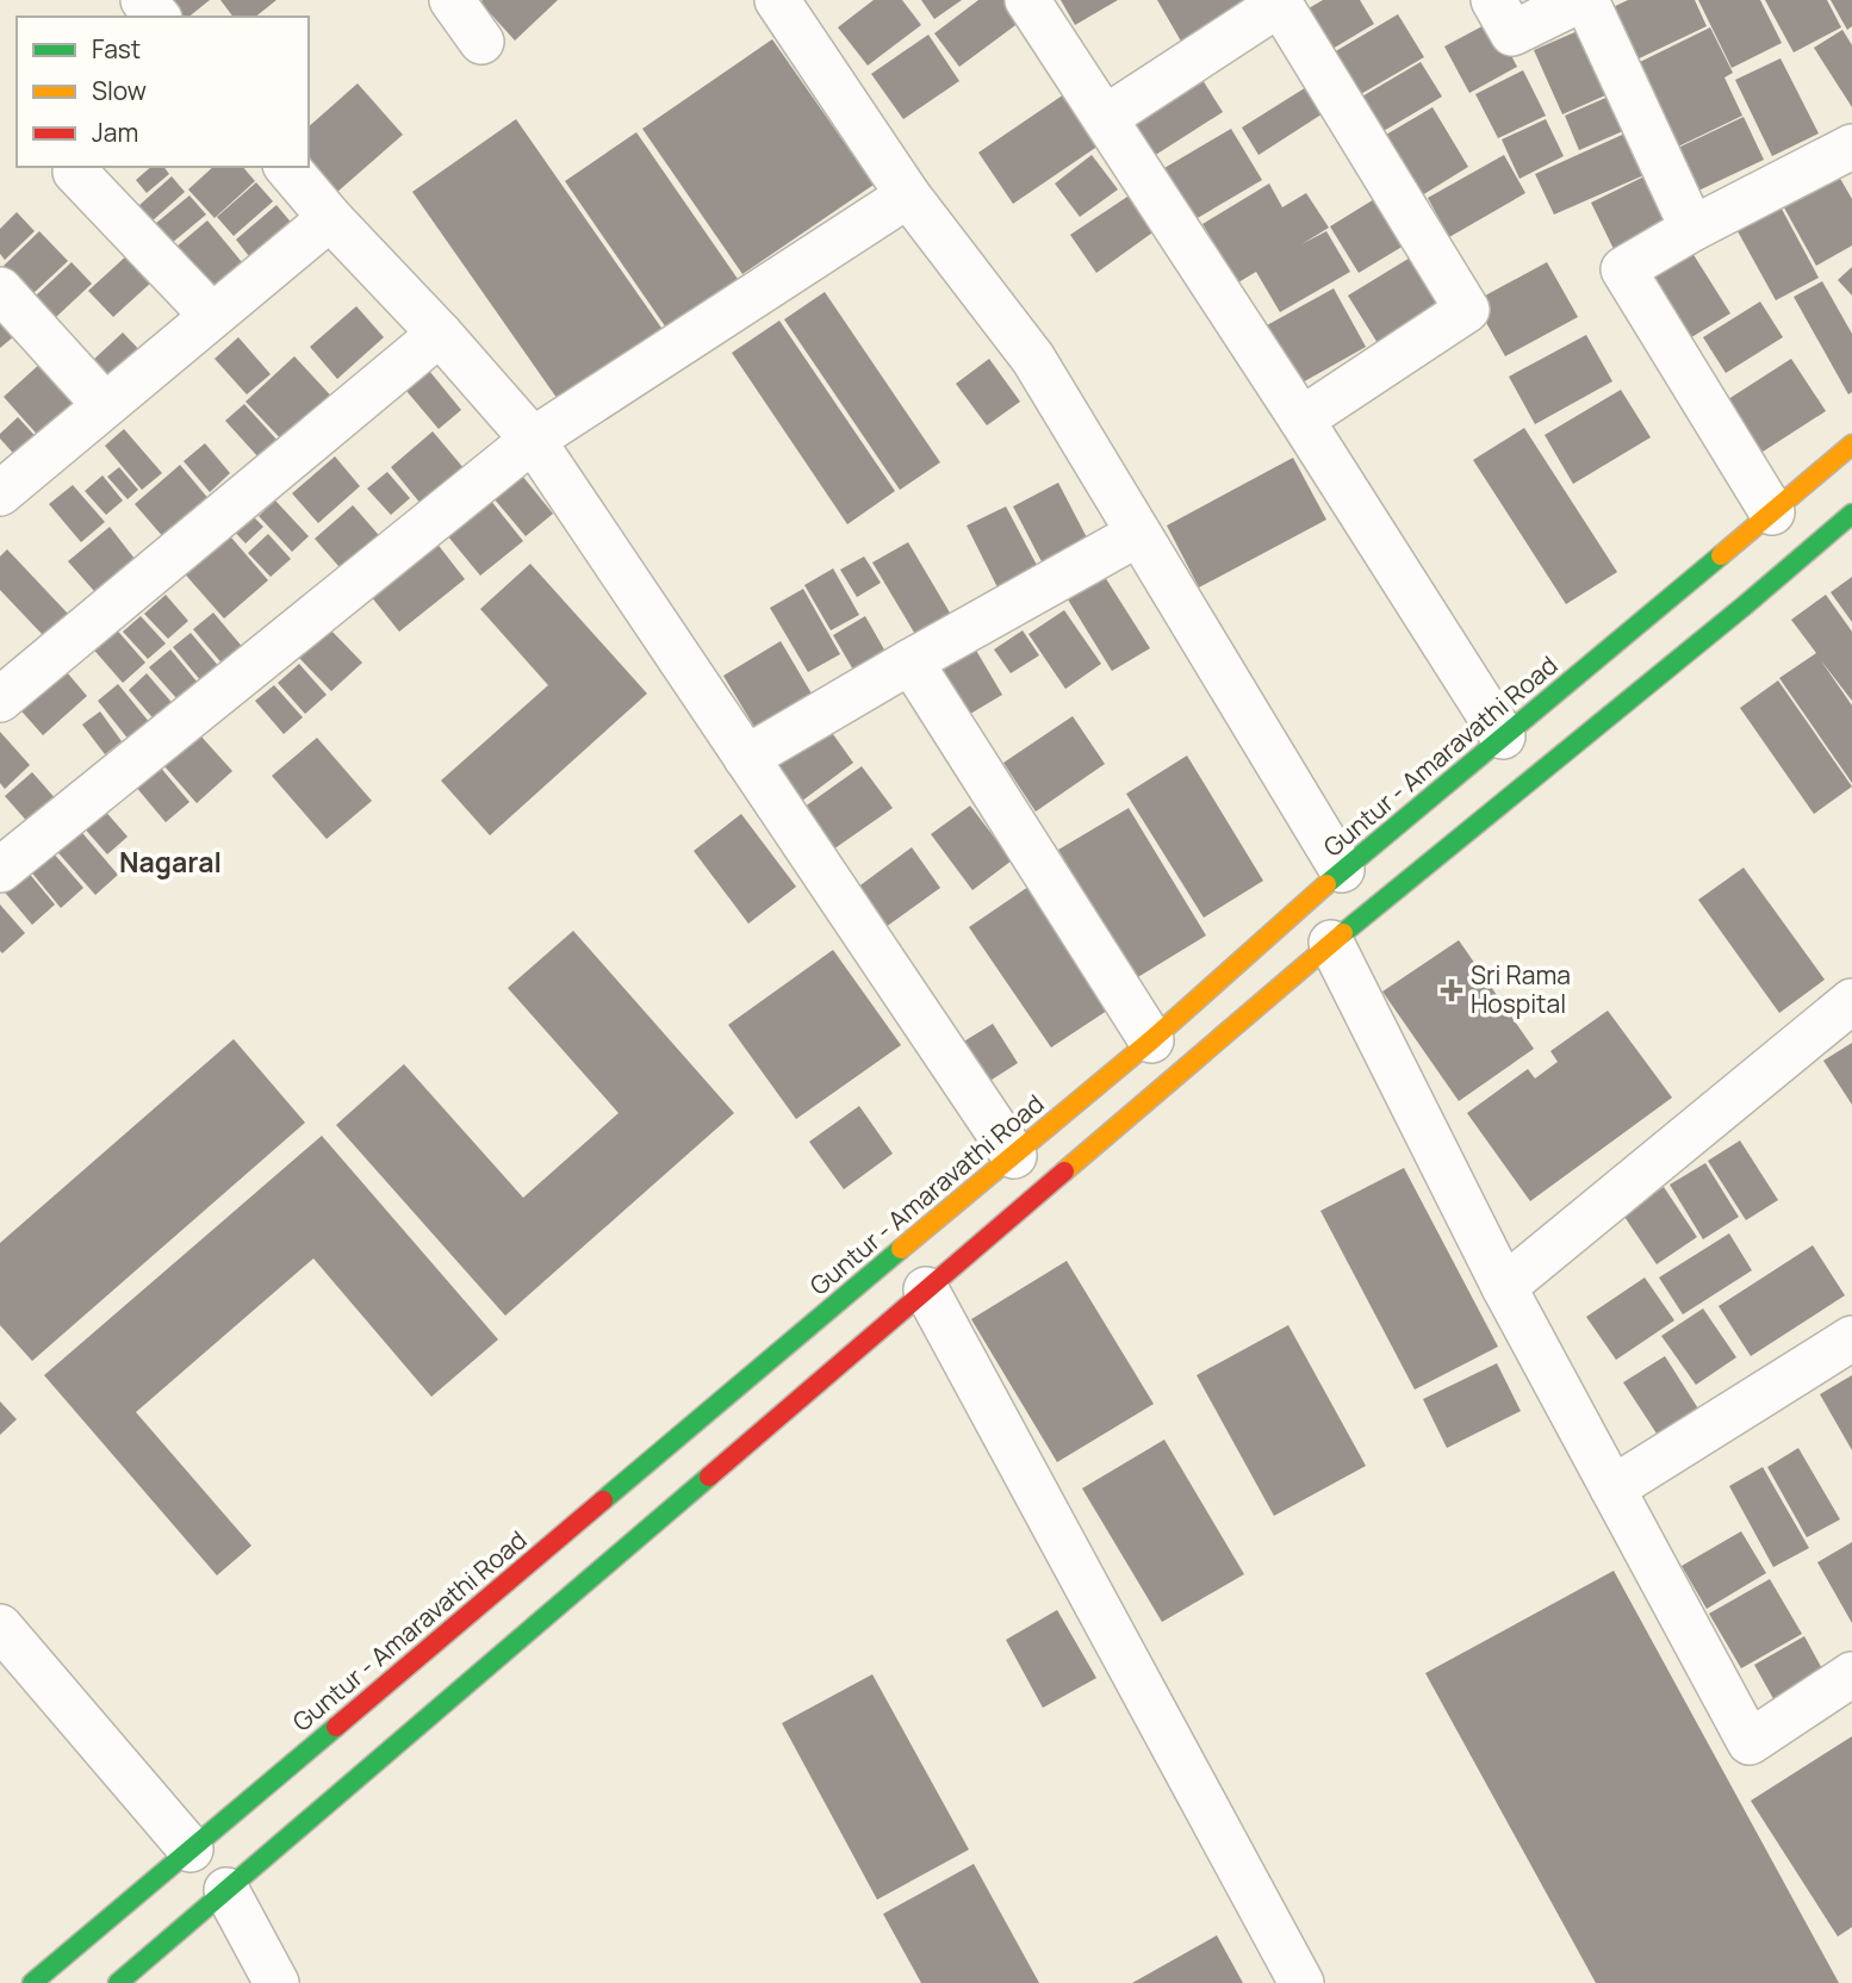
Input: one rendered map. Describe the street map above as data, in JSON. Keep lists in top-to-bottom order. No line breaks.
{"streets":{"main road":["Guntur - Amaravathi Road"]},"districts":["Nagaral"],"places":{"health":["Sri Rama Hospital"]},"legend":["Fast","Slow","Jam"]}
